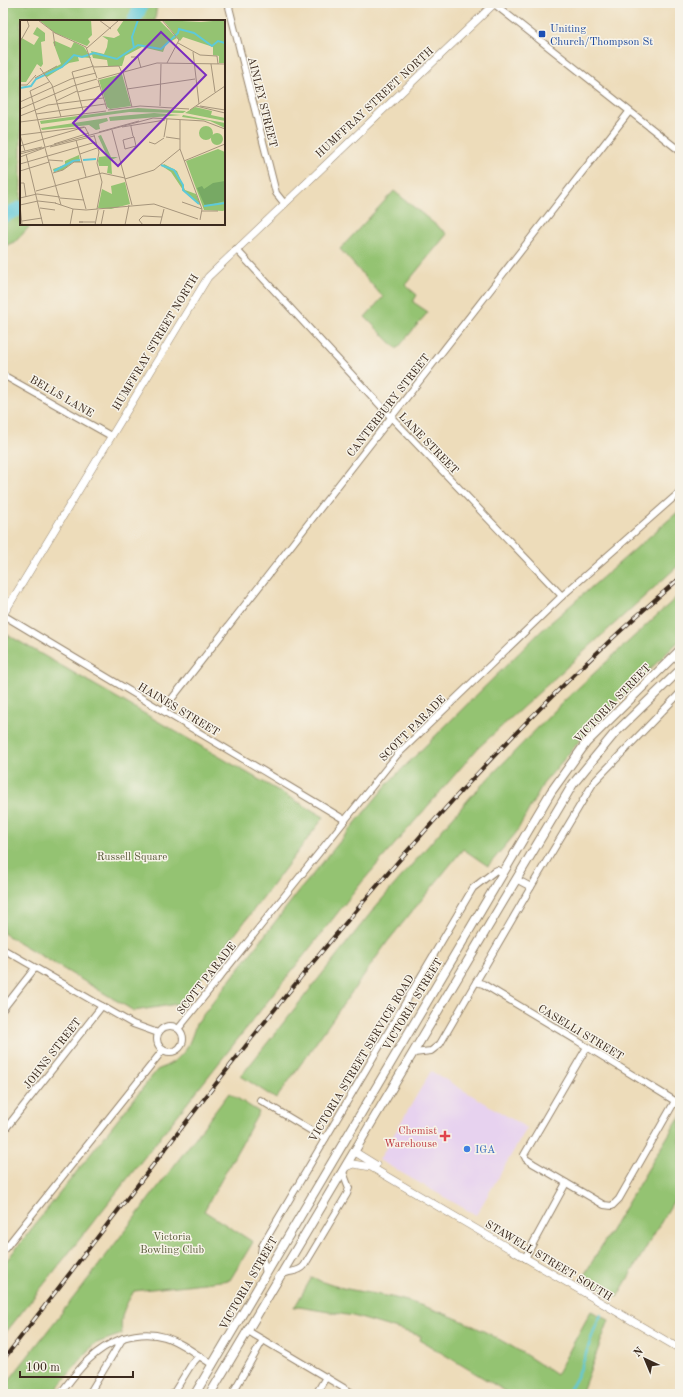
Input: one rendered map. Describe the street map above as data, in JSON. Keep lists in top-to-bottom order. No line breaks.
{"streets":{"main road":["VICTORIA STREET"],"street":["AINLEY STREET","HUMFFRAY STREET NORTH","BELLS LANE","CANTERBURY STREET","LANE STREET","HAINES STREET","SCOTT PARADE","CASELLI STREET","JOHNS STREET","VICTORIA STREET SERVICE ROAD","STAWELL STREET SOUTH"]},"crossings":[["AINLEY STREET","HUMFFRAY STREET NORTH"],["HUMFFRAY STREET NORTH","BELLS LANE"],["HUMFFRAY STREET NORTH","LANE STREET"],["HUMFFRAY STREET NORTH","HAINES STREET"],["CANTERBURY STREET","LANE STREET"],["CANTERBURY STREET","HAINES STREET"],["LANE STREET","SCOTT PARADE"],["VICTORIA STREET","VICTORIA STREET SERVICE ROAD"],["HAINES STREET","SCOTT PARADE"]],"parks":["Russell Square","Victoria Bowling Club"],"places":{"transit":["Uniting Church/Thompson St"],"health":["Chemist Warehouse"],"other":["IGA"]},"scale_bar":"100 m","north":"top left"}
